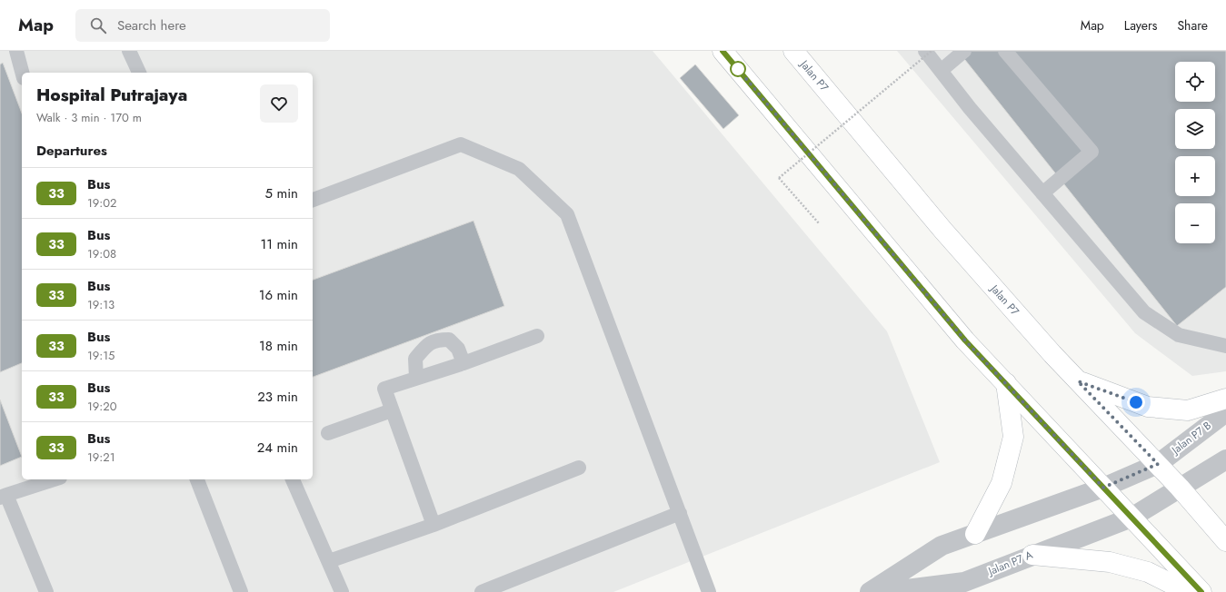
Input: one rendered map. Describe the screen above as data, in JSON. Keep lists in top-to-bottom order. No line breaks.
{"streets":{"main road":["Jalan P7"],"street":["Jalan P7 B","Jalan P7 A"]},"crossings":[["Jalan P7","Jalan P7 B"],["Jalan P7","Jalan P7 A"]],"lines":["bus line 33"],"page":{"header":"Map","search":"Search here","nav":["Map","Layers","Share"],"map_buttons":["+","−"],"heading":[["Hospital Putrajaya","Walk · 3 min · 170 m"],"Departures"],"list":[{"mark":"33","name":"Bus","note":"19:02","value":"5 min"},{"mark":"33","name":"Bus","note":"19:08","value":"11 min"},{"mark":"33","name":"Bus","note":"19:13","value":"16 min"},{"mark":"33","name":"Bus","note":"19:15","value":"18 min"},{"mark":"33","name":"Bus","note":"19:20","value":"23 min"},{"mark":"33","name":"Bus","note":"19:21","value":"24 min"}]}}
